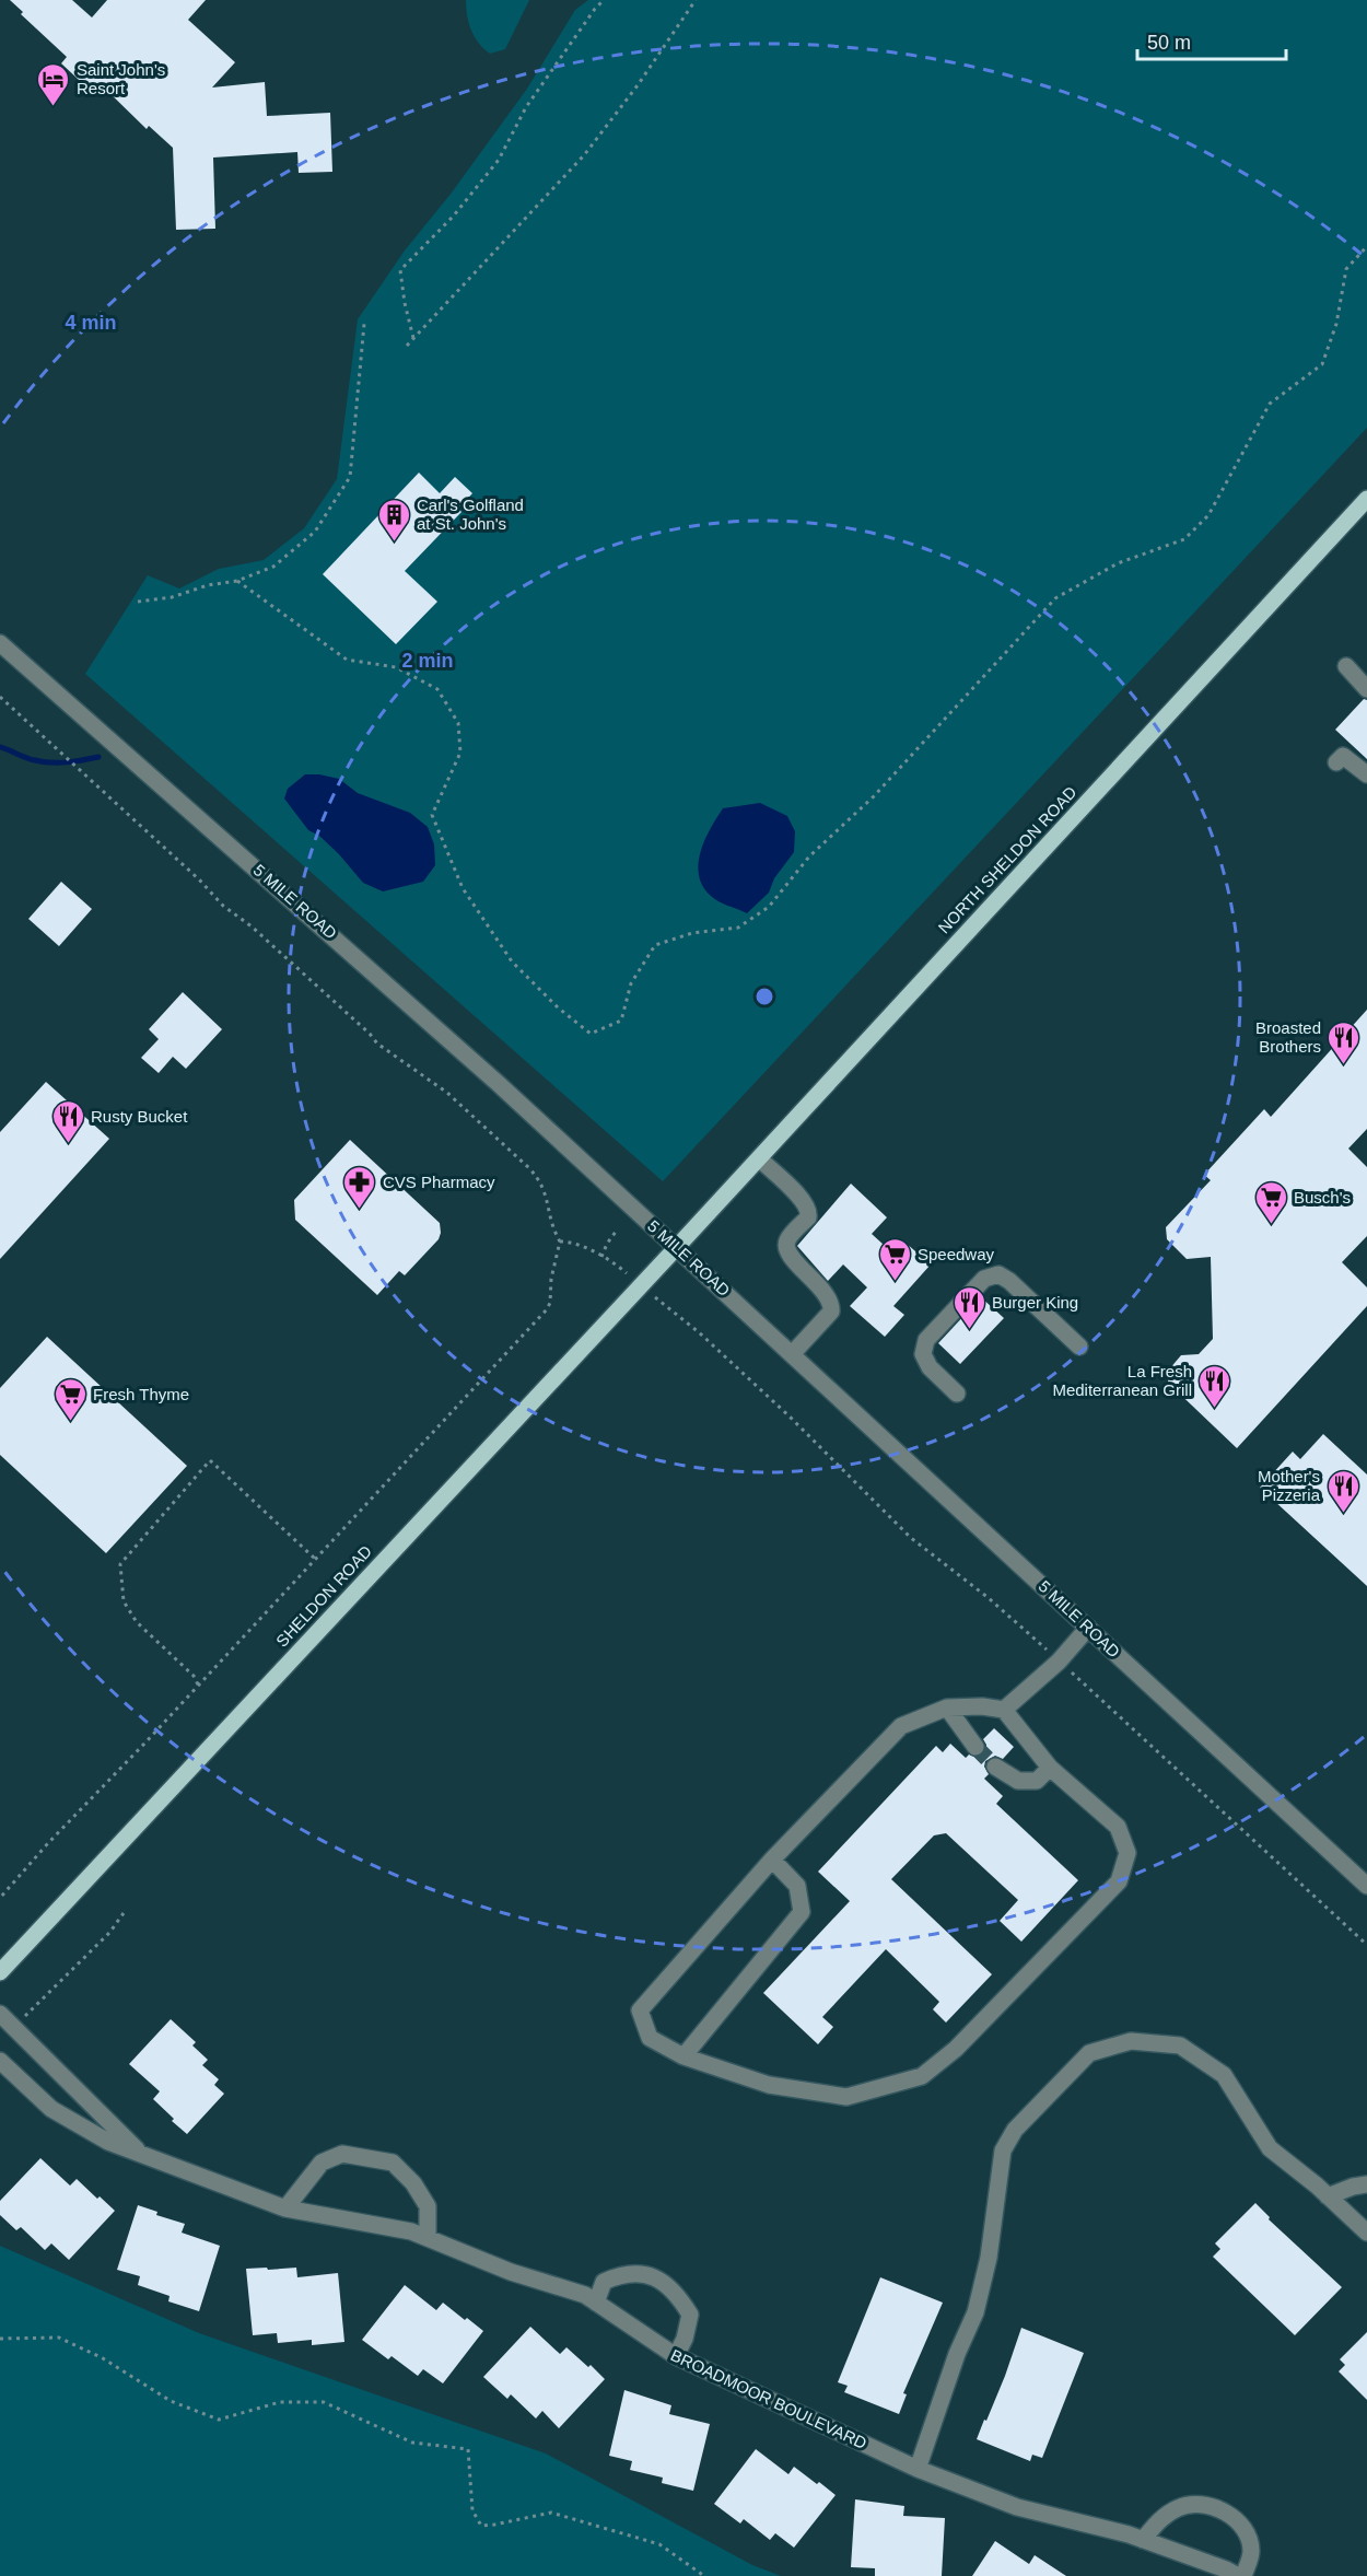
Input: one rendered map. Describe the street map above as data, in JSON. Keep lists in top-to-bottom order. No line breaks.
{"streets":{"main road":["NORTH SHELDON ROAD","SHELDON ROAD"],"street":["5 MILE ROAD","BROADMOOR BOULEVARD"]},"crossings":[["NORTH SHELDON ROAD","5 MILE ROAD"],["NORTH SHELDON ROAD","SHELDON ROAD"],["5 MILE ROAD","SHELDON ROAD"]],"places":{"hotel":["Saint John's Resort"],"building":["Carl's Golfland at St. John's"],"restaurant":["Broasted Brothers","Rusty Bucket","Burger King","La Fresh Mediterranean Grill","Mother's Pizzeria"],"pharmacy":["CVS Pharmacy"],"supermarket":["Busch's","Speedway","Fresh Thyme"]},"scale_bar":"50 m","rings":["4 min","2 min"]}
